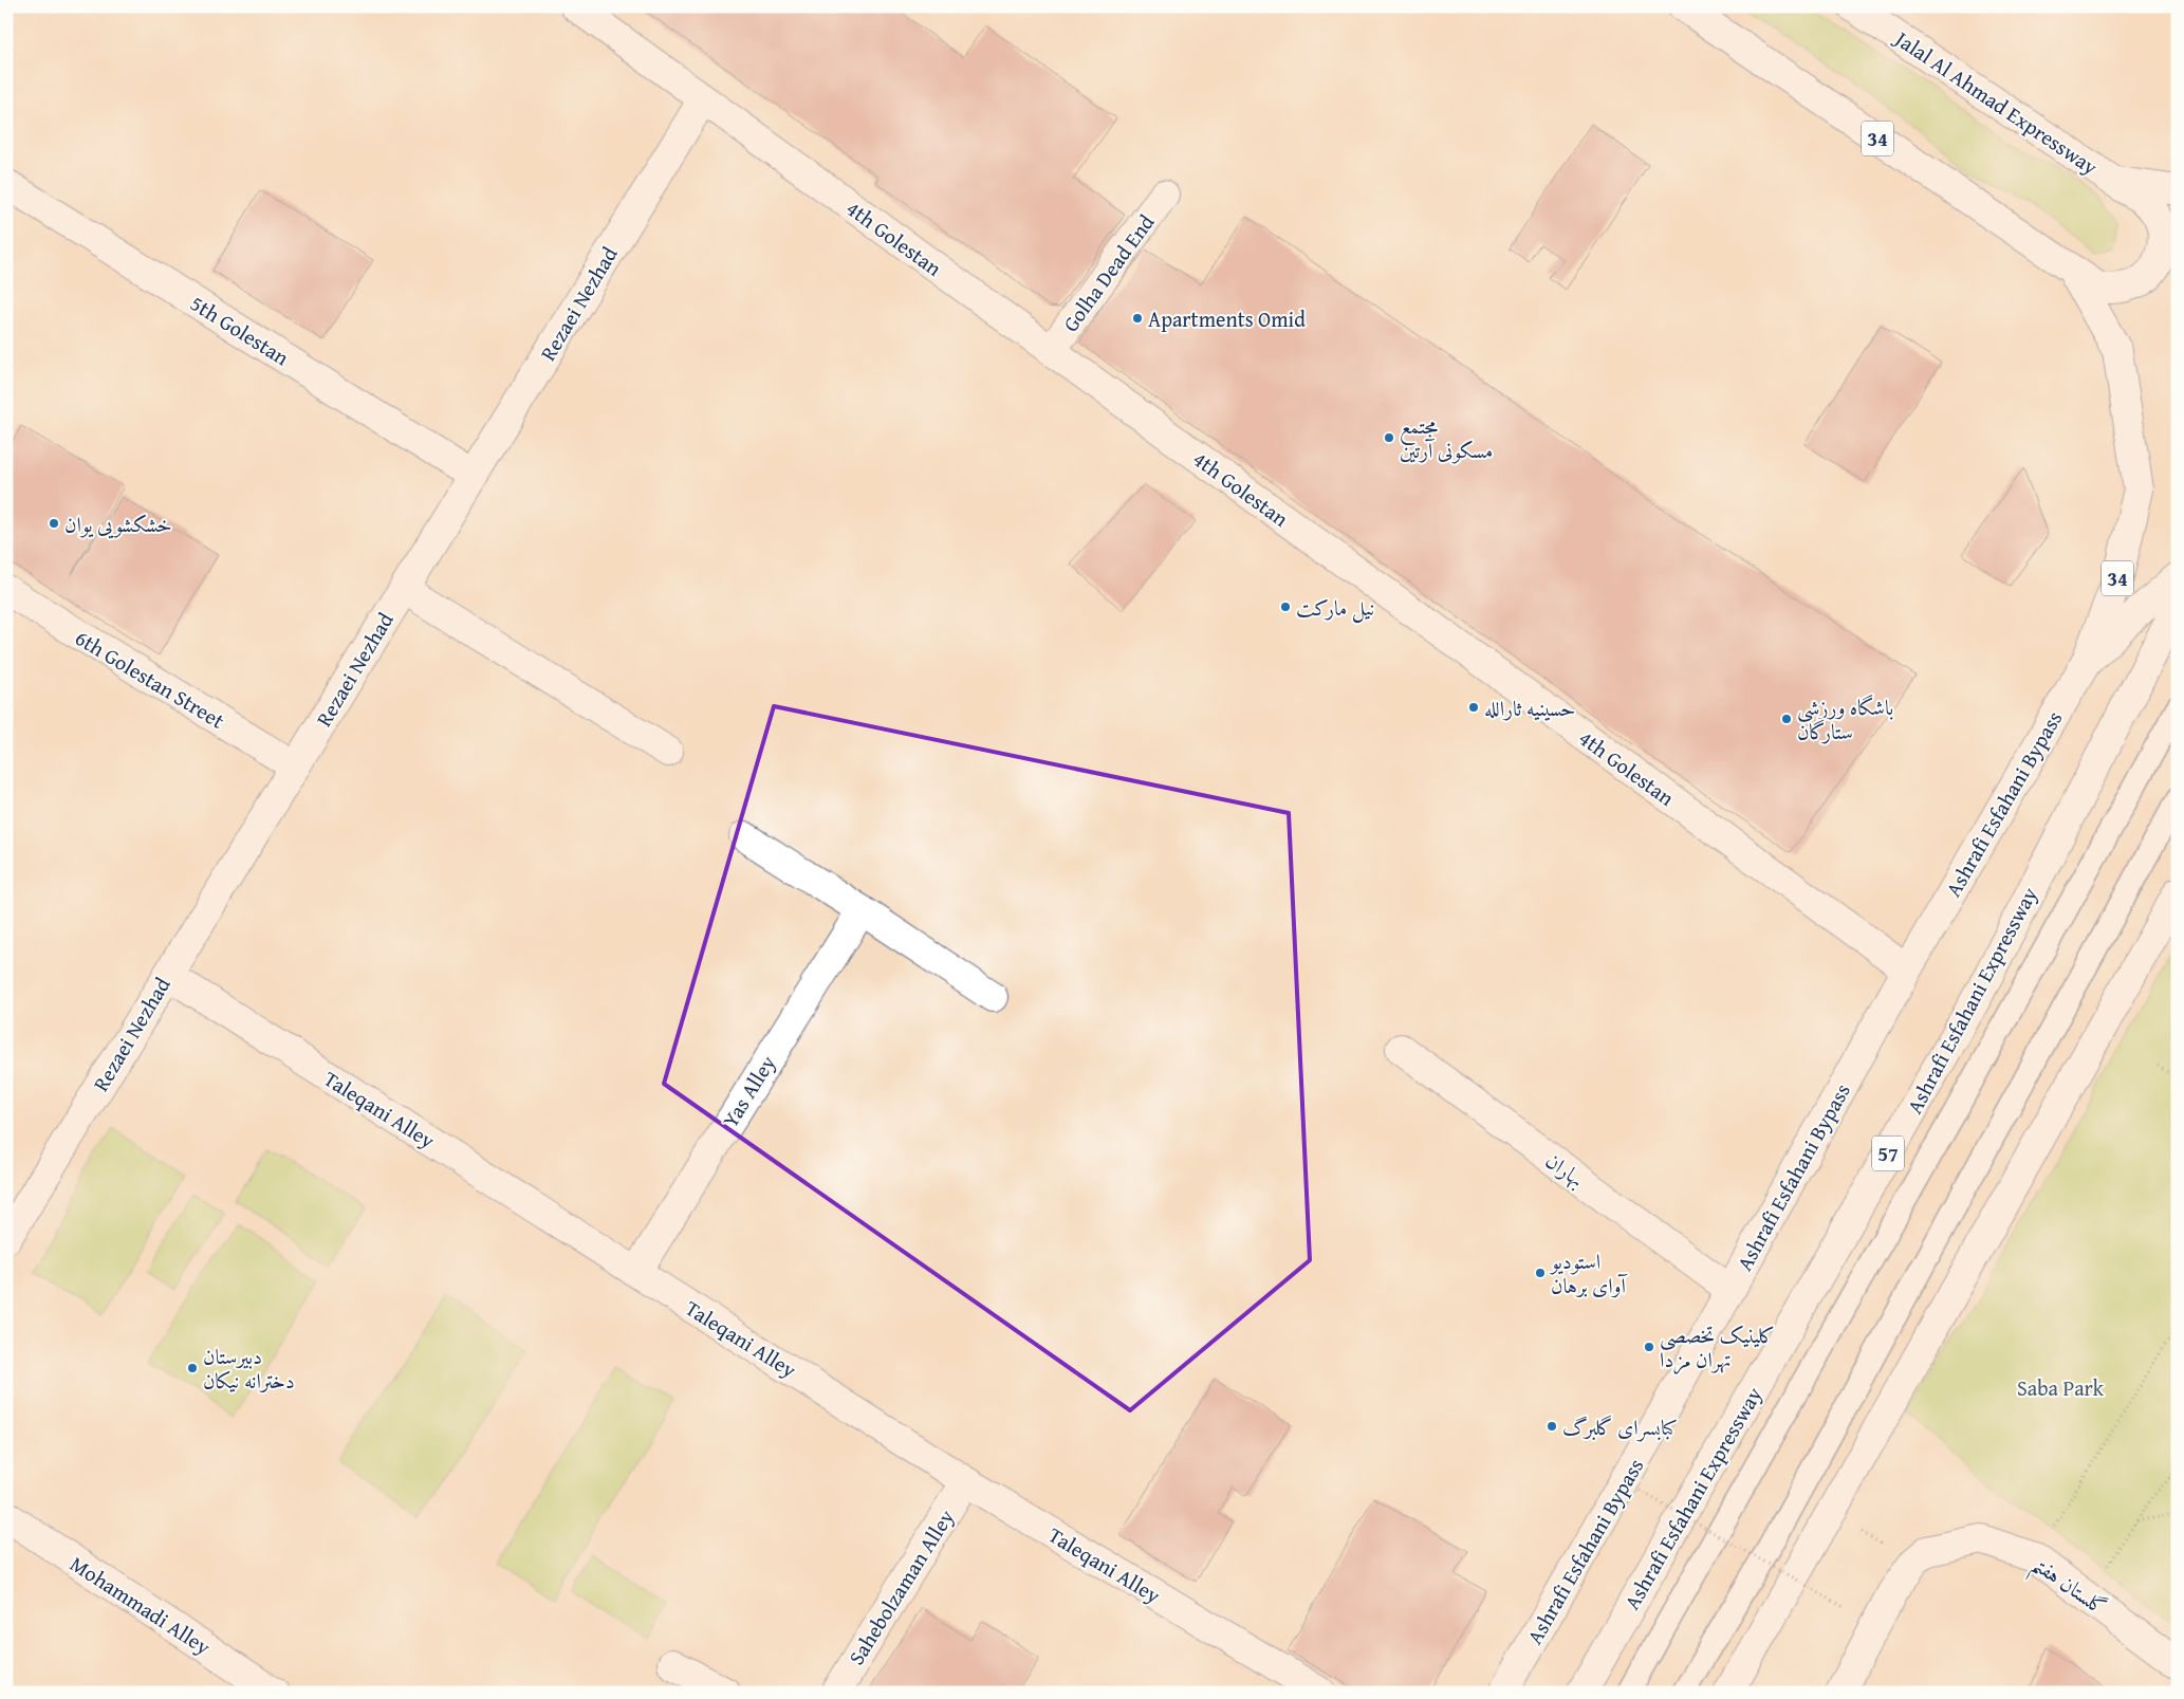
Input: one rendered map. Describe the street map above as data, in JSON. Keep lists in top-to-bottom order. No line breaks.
{"streets":{"main road":["Jalal Al Ahmad Expressway","34","4th Golestan","Golha Dead End","Rezaei Nezhad","5th Golestan","6th Golestan Street","Ashrafi Esfahani Bypass","Ashrafi Esfahani Expressway","Yas Alley","Taleqani Alley","57","بهاران","گلستان هفتم","Sahebolzaman Alley","Mohammadi Alley"]},"crossings":[["Jalal Al Ahmad Expressway","34"],["34","Ashrafi Esfahani Bypass"],["4th Golestan","Golha Dead End"],["4th Golestan","Rezaei Nezhad"],["4th Golestan","Ashrafi Esfahani Bypass"],["Rezaei Nezhad","5th Golestan"],["Rezaei Nezhad","6th Golestan Street"],["Rezaei Nezhad","Taleqani Alley"],["Ashrafi Esfahani Bypass","بهاران"],["Yas Alley","Taleqani Alley"],["Taleqani Alley","Sahebolzaman Alley"]],"parks":["Saba Park"],"places":["Apartments Omid","مجتمع مسکونی آرتین","خشکشویی یوان","نیل مارکت","حسینیه ثارالله","باشگاه ورزشی ستارگان","استودیو آوای برهان","کلینیک تخصصی تهران مزدا","دبیرستان دخترانه نیکان","کبابسرای گلبرگ"]}
